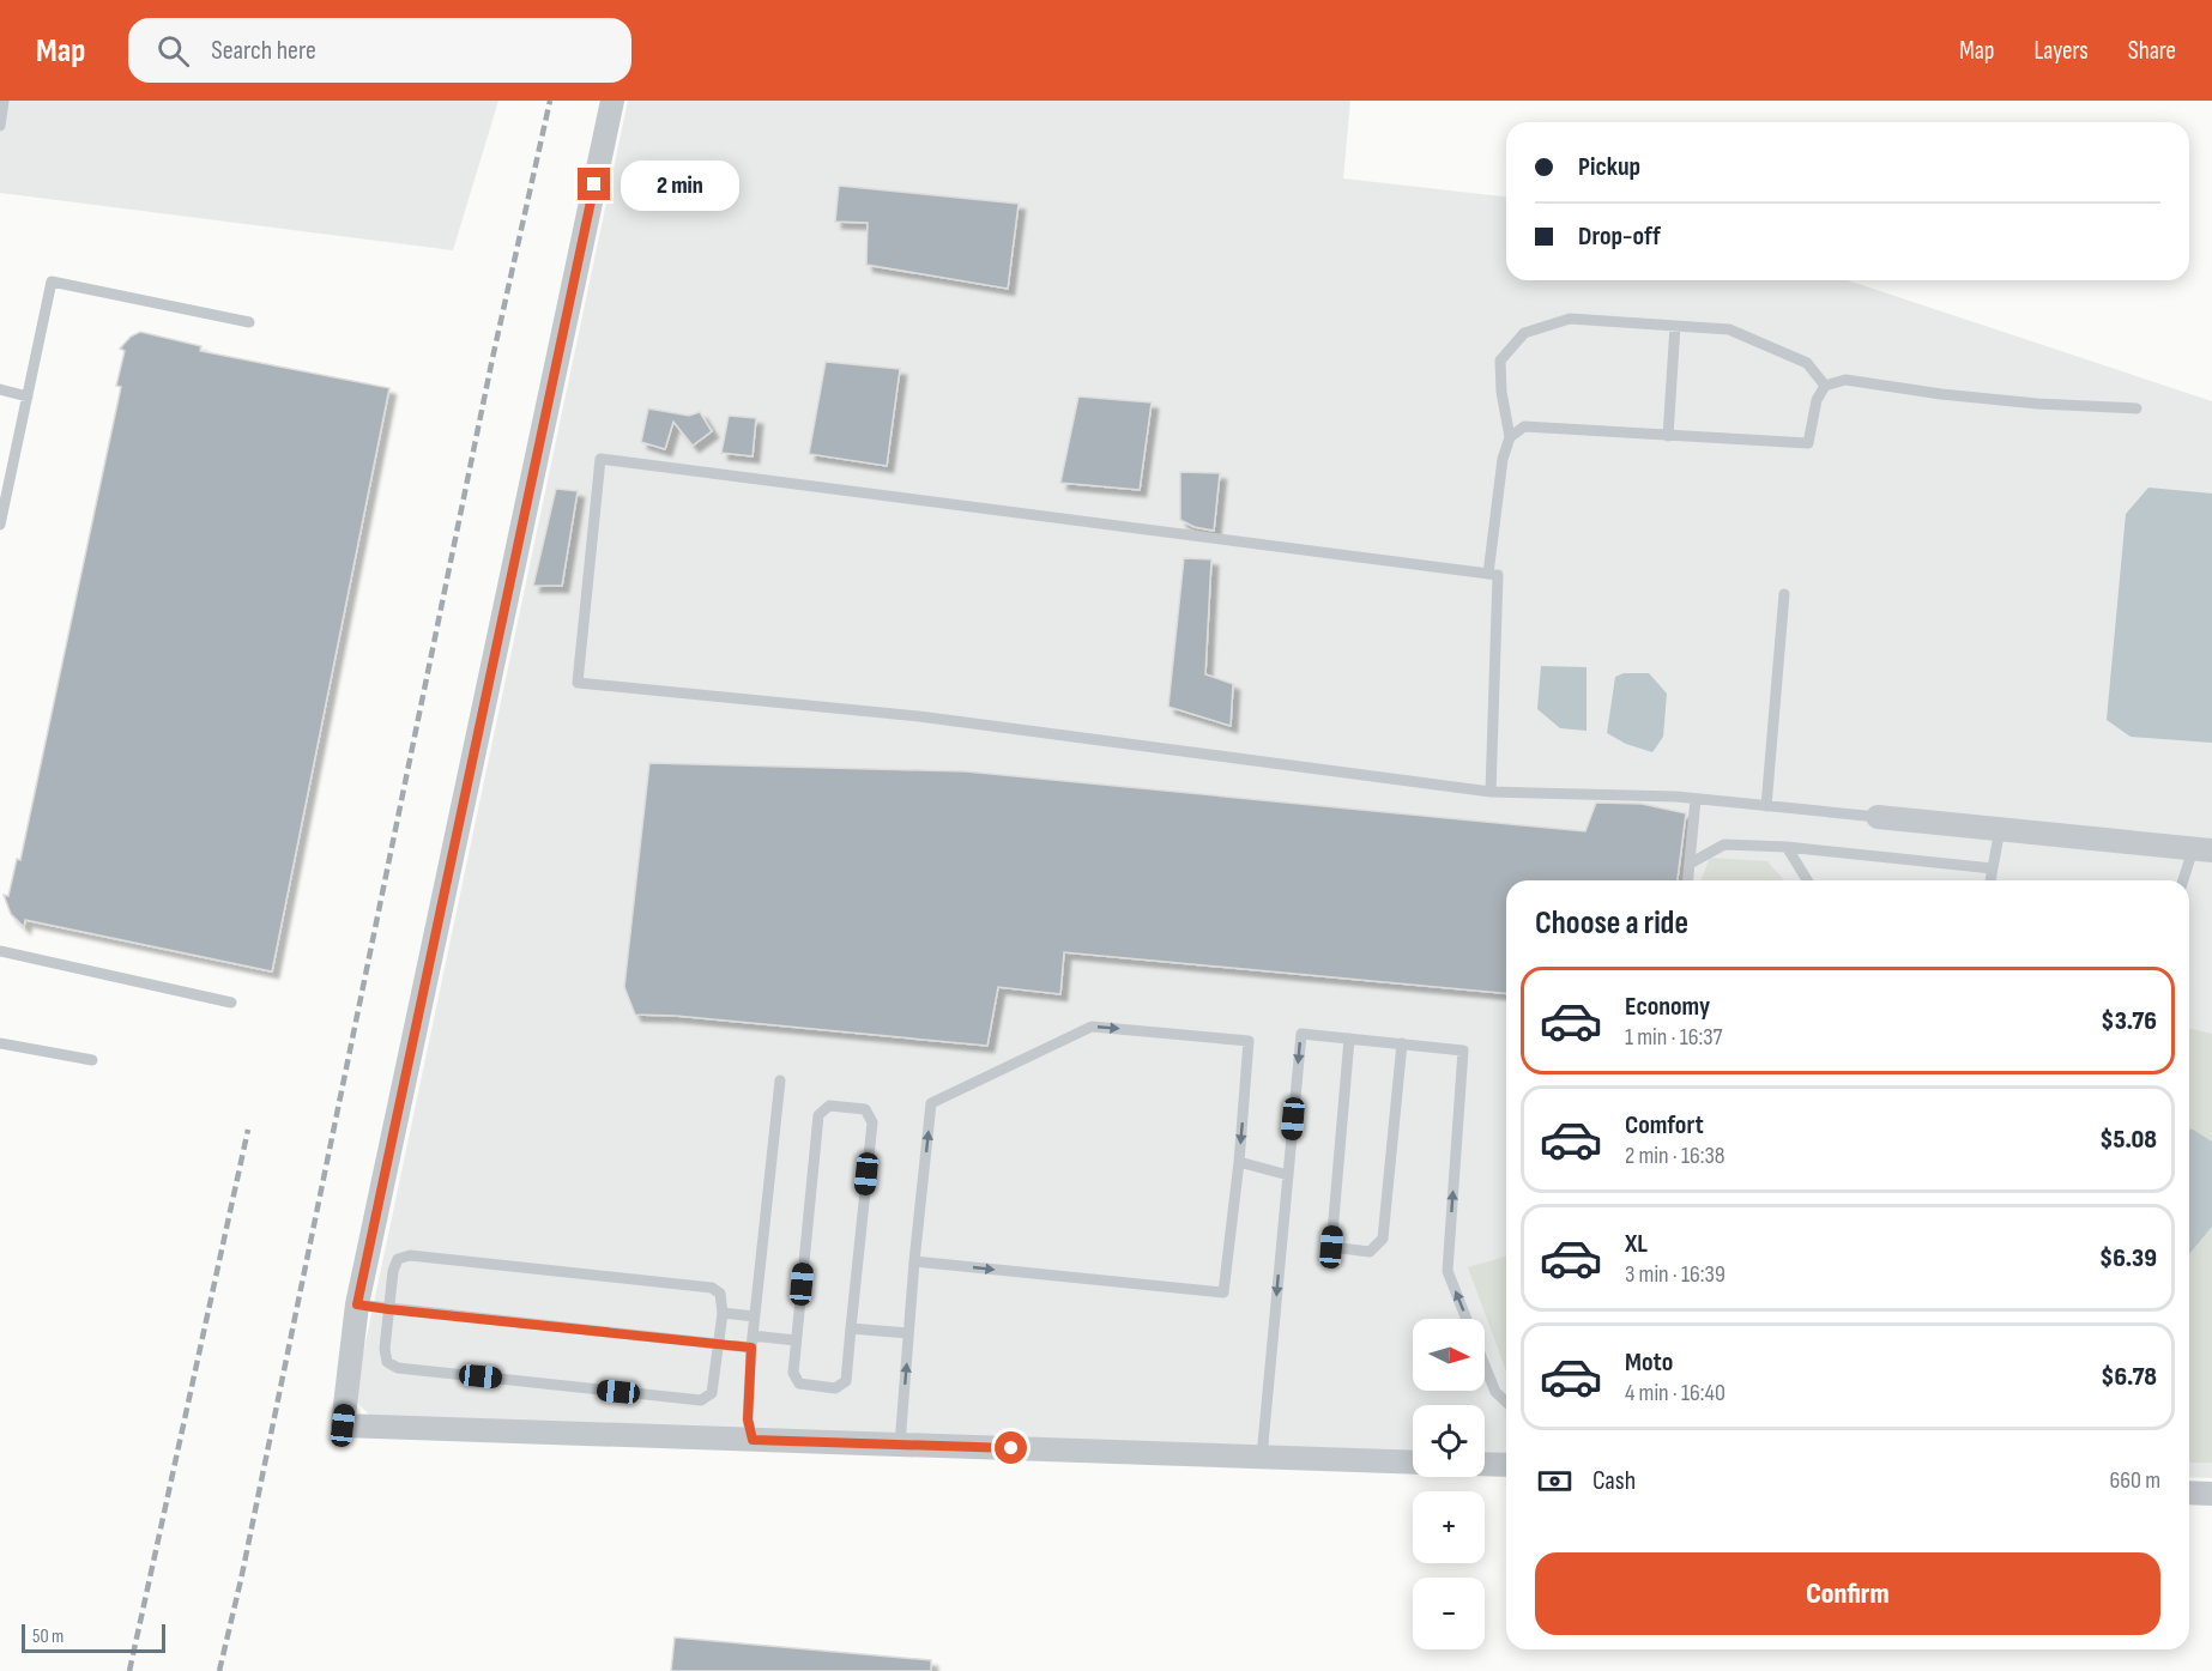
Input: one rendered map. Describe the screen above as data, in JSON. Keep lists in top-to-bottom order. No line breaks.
{"scale_bar":"50 m","north":"right","page":{"header":"Map","search":"Search here","nav":["Map","Layers","Share"],"banner":["Pickup","Drop-off"],"bubble":"2 min","heading":"Choose a ride","list":[{"name":"Economy","note":"1 min · 16:37","value":"$3.76"},{"name":"Comfort","note":"2 min · 16:38","value":"$5.08"},{"name":"XL","note":"3 min · 16:39","value":"$6.39"},{"name":"Moto","note":"4 min · 16:40","value":"$6.78"}],"map_buttons":["+","−"],"pay":["Cash","660 m"],"buttons":"Confirm","scale":"50 m"}}
